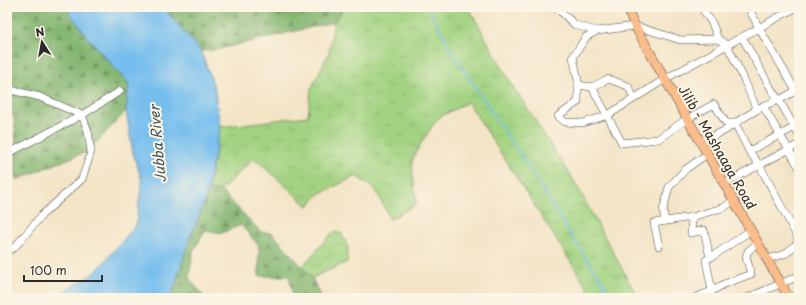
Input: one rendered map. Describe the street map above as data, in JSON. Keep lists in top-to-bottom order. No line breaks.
{"streets":{"main road":["Jilib - Mashaaga Road"]},"water":["Jubba River"],"scale_bar":"100 m","north":"top"}
